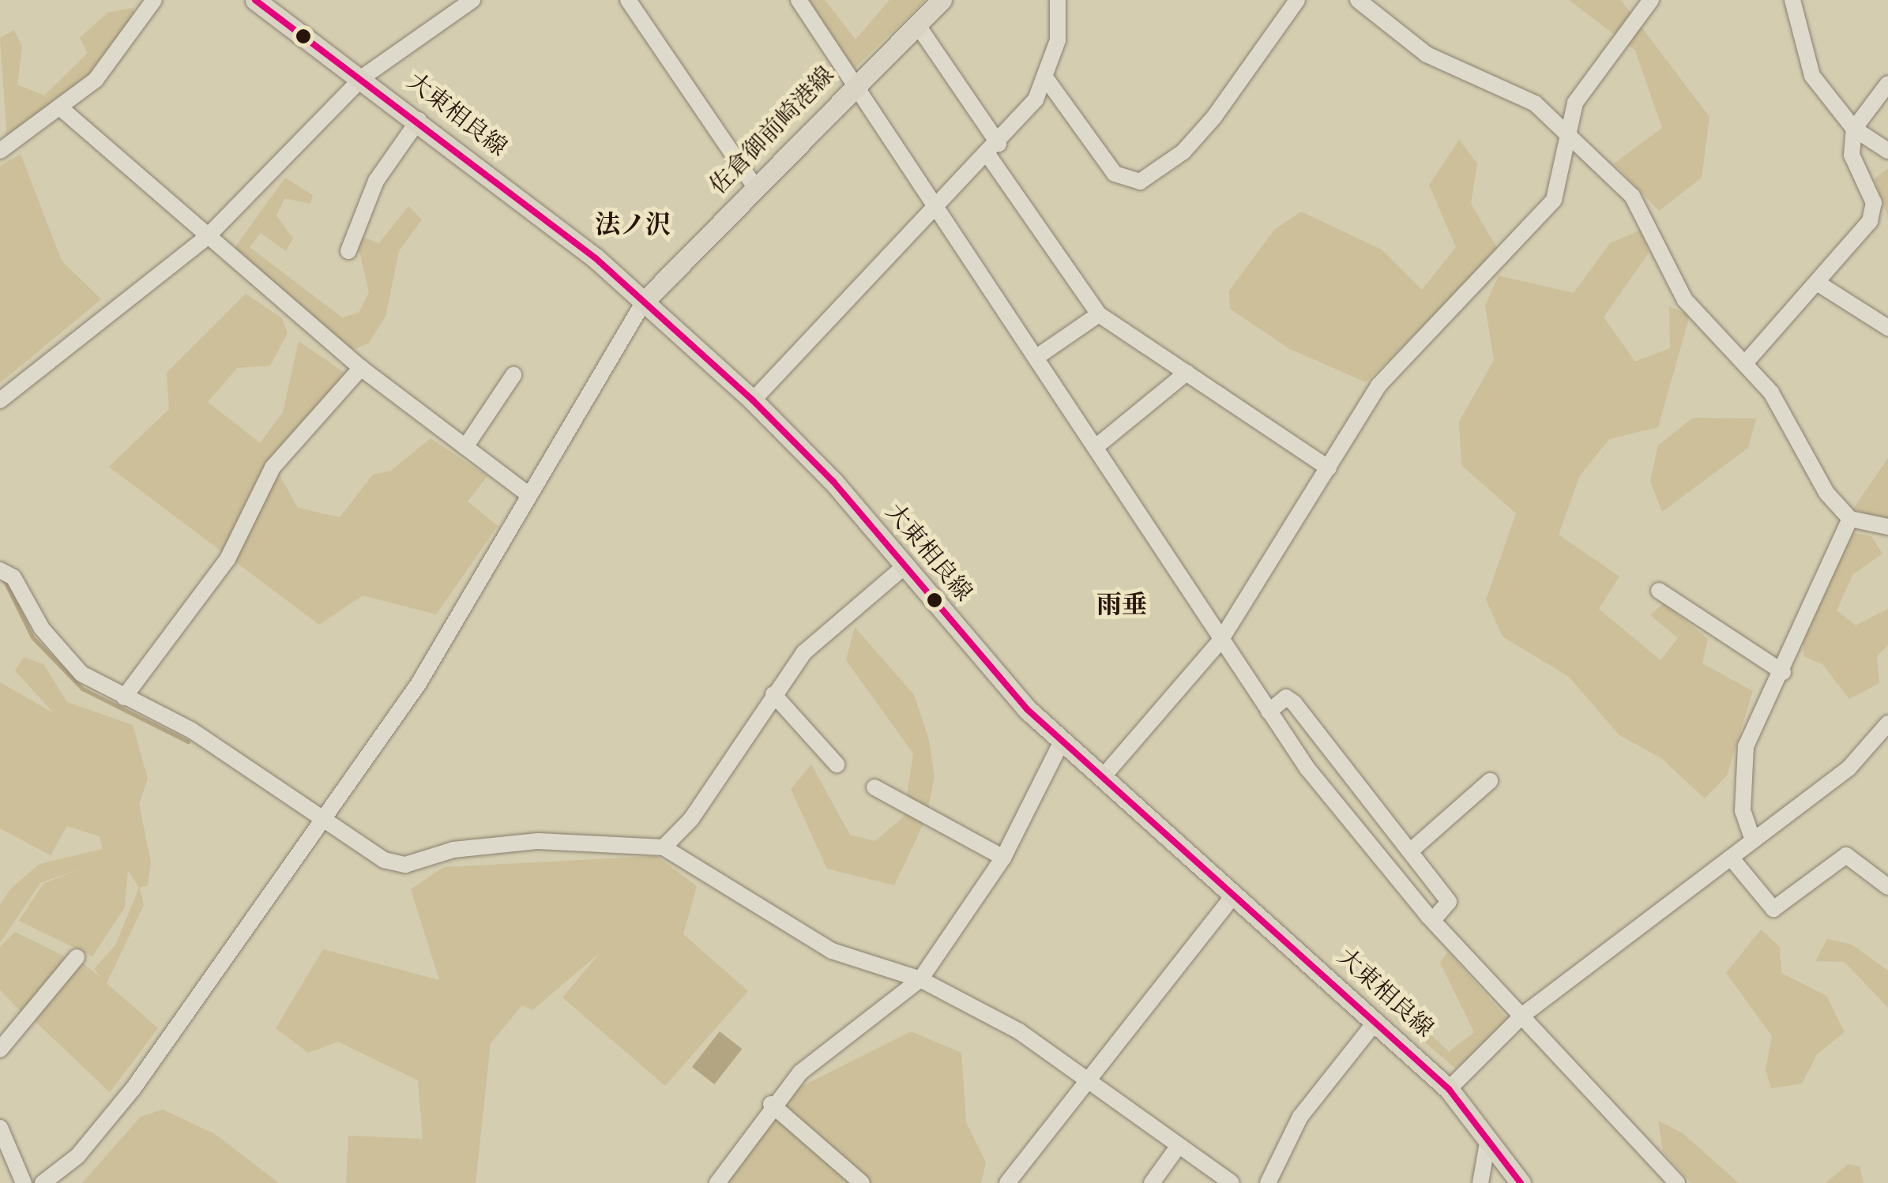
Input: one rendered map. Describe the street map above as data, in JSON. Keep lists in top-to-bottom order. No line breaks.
{"streets":{"main road":["大東相良線","佐倉御前崎港線"]},"crossings":[["大東相良線","佐倉御前崎港線"]],"districts":["法ノ沢","雨垂"]}
